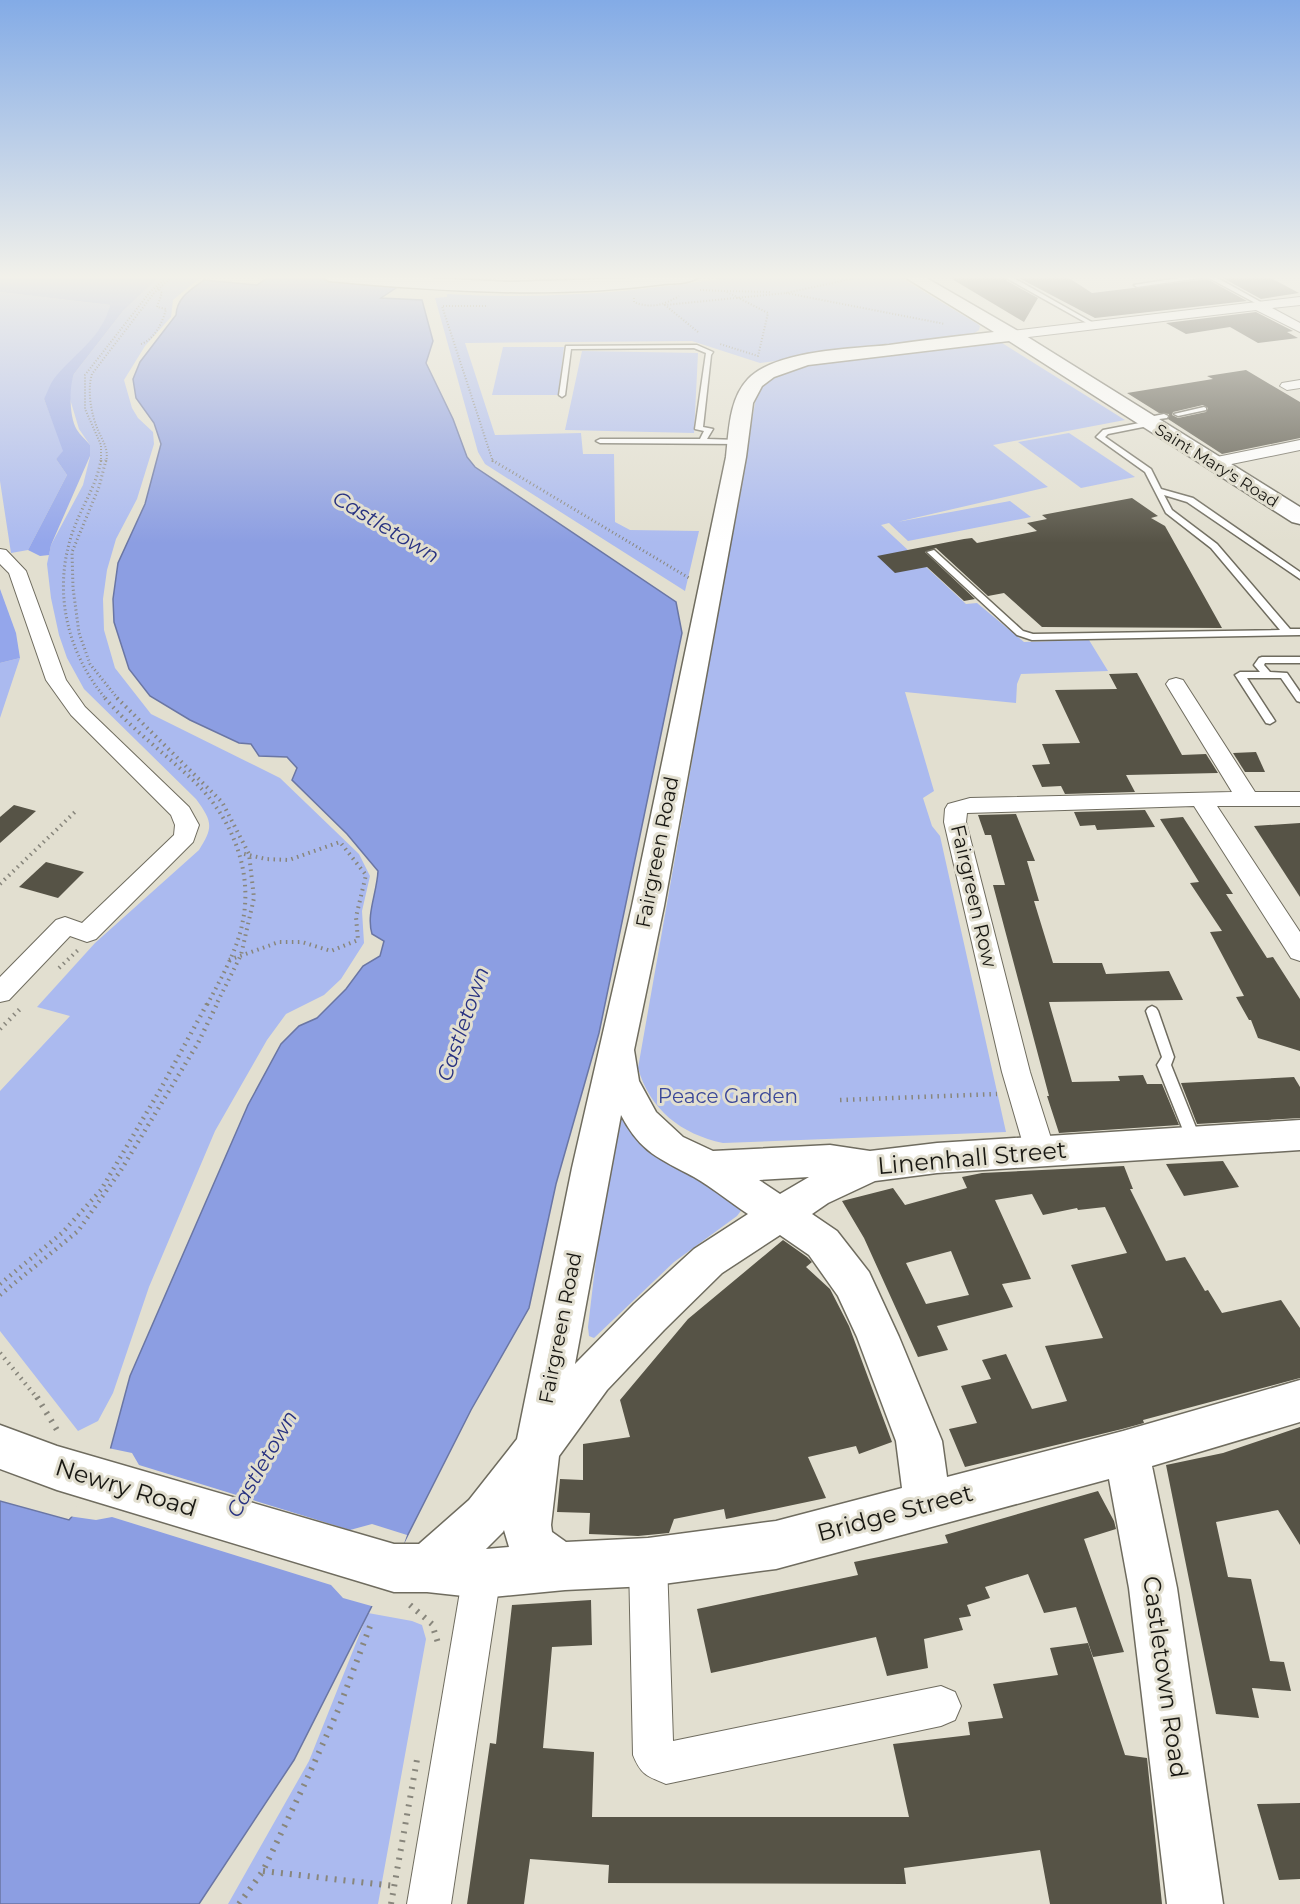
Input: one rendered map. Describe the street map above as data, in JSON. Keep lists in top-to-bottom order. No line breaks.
{"streets":{"main road":["Saint Mary's Road","Fairgreen Road","Linenhall Street","Newry Road","Bridge Street","Castletown Road"],"street":["Fairgreen Row"]},"crossings":[["Fairgreen Road","Linenhall Street"],["Fairgreen Road","Bridge Street"],["Fairgreen Row","Linenhall Street"],["Newry Road","Bridge Street"],["Bridge Street","Castletown Road"]],"water":["Castletown"],"parks":["Peace Garden"]}
